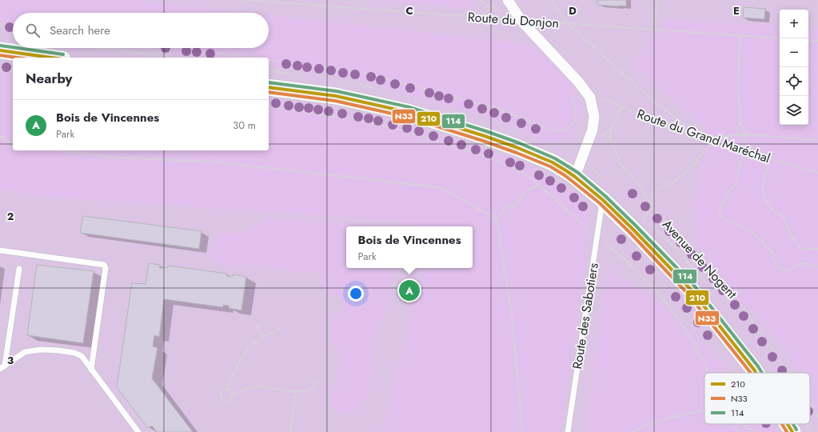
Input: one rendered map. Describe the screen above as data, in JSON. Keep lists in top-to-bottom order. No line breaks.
{"streets":{"lane":["Route des Sabotiers"],"path":["Route du Donjon","Route du Grand Maréchal","Avenue de Nogent"]},"lines":["transit line 114","transit line 210","transit line N33"],"legend":["210","N33","114"],"page":{"map_buttons":["+","−"],"search":"Search here","heading":"Nearby","list":[{"mark":"A","name":"Bois de Vincennes","note":"Park","value":"30 m"}],"popup":["Bois de Vincennes","Park"],"pins":"A"},"grid":{"columns":["C","D","E"],"rows":["2","3"]}}
